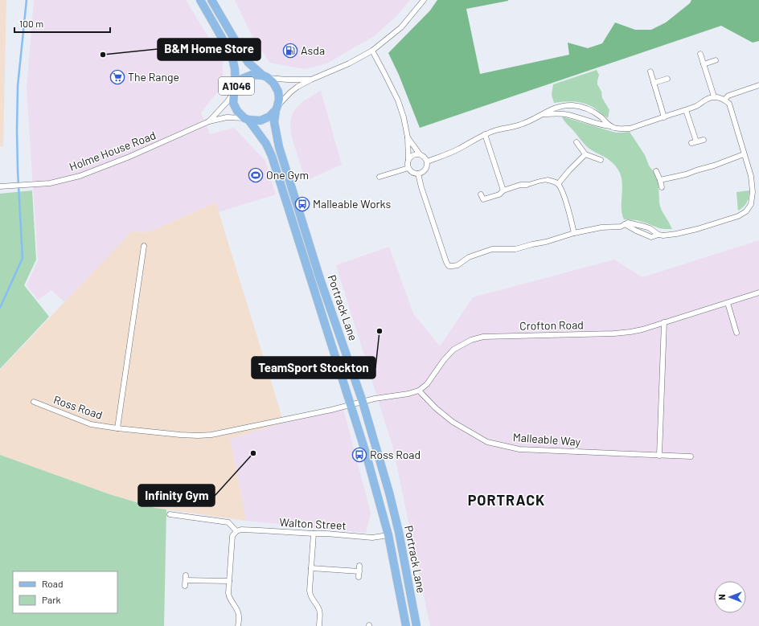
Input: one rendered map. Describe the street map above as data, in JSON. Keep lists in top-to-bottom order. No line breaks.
{"streets":{"main road":["A1046","Portrack Lane"],"street":["Holme House Road","Crofton Road","Ross Road","Malleable Way","Walton Street"]},"crossings":[["A1046","Holme House Road"],["A1046","Portrack Lane"],["Holme House Road","Portrack Lane"],["Portrack Lane","Ross Road"],["Portrack Lane","Walton Street"],["Crofton Road","Malleable Way"]],"districts":["PORTRACK"],"places":{"fuel station":["Asda"],"other":["B&M Home Store","TeamSport Stockton","Infinity Gym"],"supermarket":["The Range"],"sports":["One Gym"],"bus stop":["Malleable Works","Ross Road"]},"legend":["Road","Park"],"scale_bar":"100 m","north":"left"}
